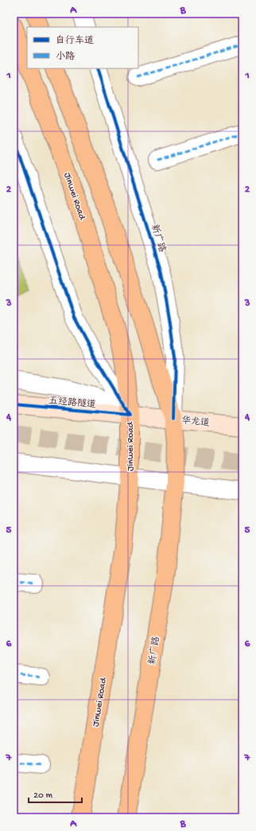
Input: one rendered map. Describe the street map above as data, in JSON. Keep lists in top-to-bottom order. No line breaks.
{"streets":{"main road":["Jinwei Road","新广路","五经路隧道","华龙道"]},"crossings":[["Jinwei Road","五经路隧道"],["Jinwei Road","华龙道"],["新广路","华龙道"],["五经路隧道","华龙道"]],"legend":["自行车道","小路"],"scale_bar":"20 m","grid":{"columns":["A","B"],"rows":["1","2","3","4","5","6","7"]}}
